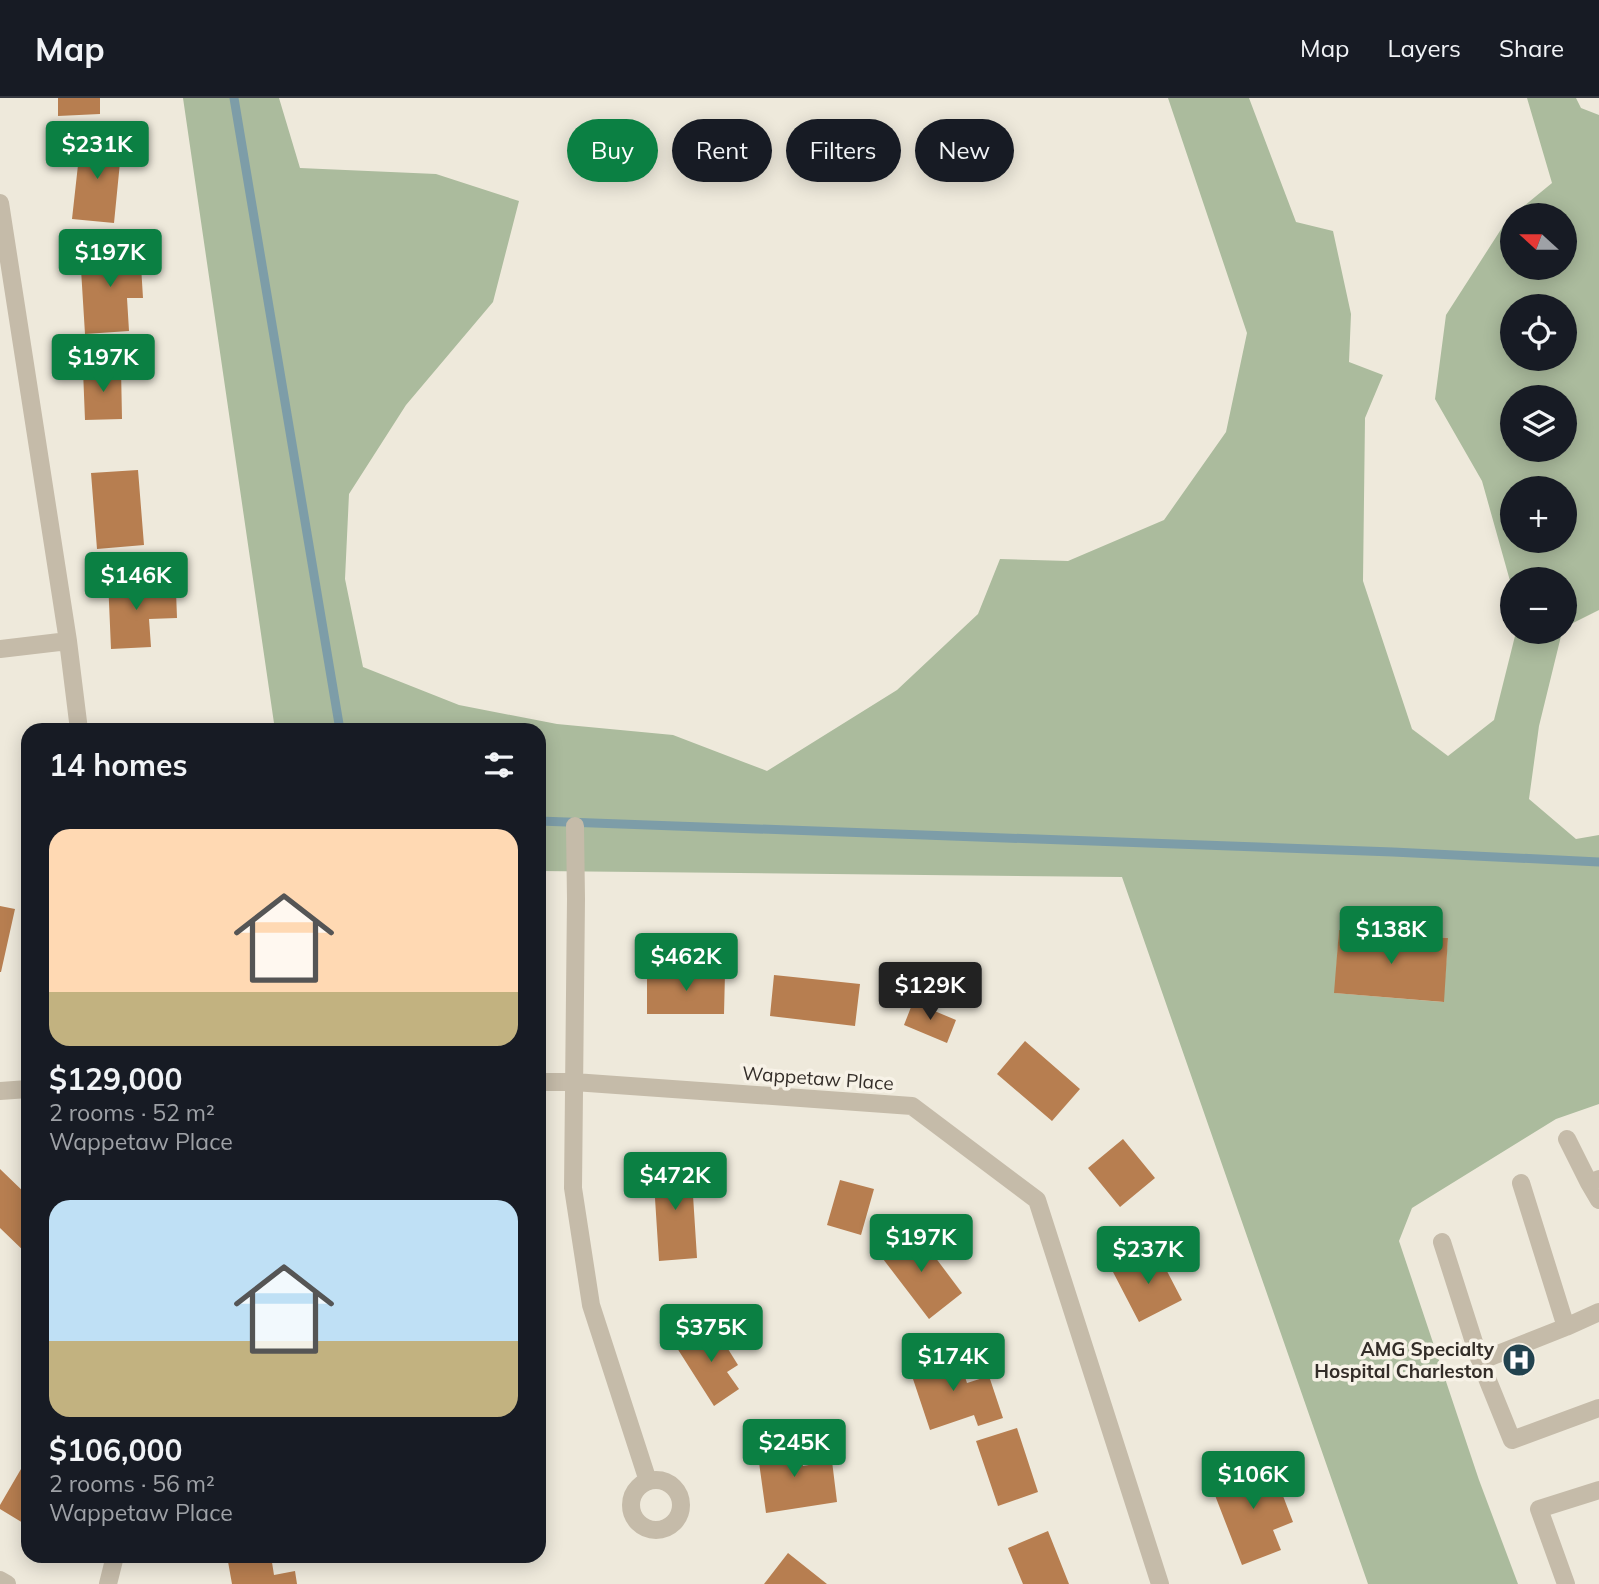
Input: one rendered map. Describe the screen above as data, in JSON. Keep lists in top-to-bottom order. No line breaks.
{"streets":{"street":["Wappetaw Place"]},"places":{"hospital":["AMG Specialty Hospital Charleston"]},"north":"left","page":{"header":"Map","nav":["Map","Layers","Share"],"chip":["Buy","Rent","Filters","New"],"price":["$231K","$197K","$197K","$146K","$138K","$462K","$129K","$472K","$197K","$237K","$375K","$174K","$245K","$106K"],"map_buttons":["+","−"],"heading":"14 homes","list":[{"name":"$129,000","note":"2 rooms · 52 m² · Wappetaw Place"},{"name":"$106,000","note":"2 rooms · 56 m² · Wappetaw Place"}]}}
